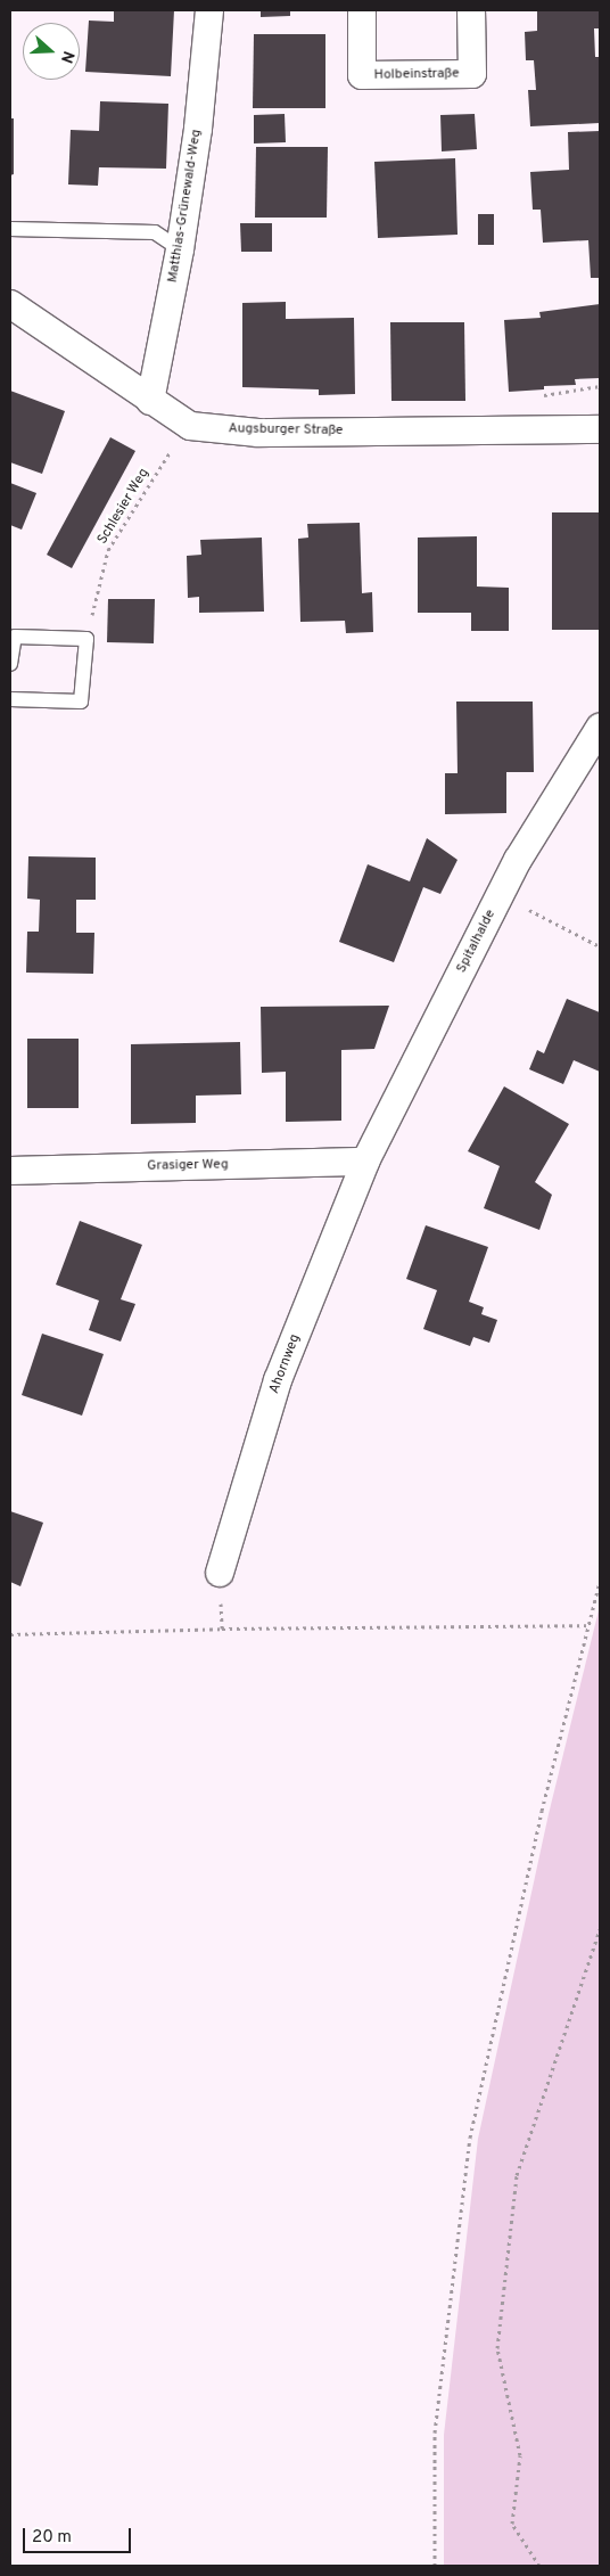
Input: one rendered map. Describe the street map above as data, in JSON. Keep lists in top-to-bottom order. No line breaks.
{"streets":{"street":["Holbeinstraße","Matthias-Grünewald-Weg","Augsburger Straße","Spitalhalde","Grasiger Weg","Ahornweg"],"path":["Schlesier Weg"]},"crossings":[["Matthias-Grünewald-Weg","Augsburger Straße"],["Augsburger Straße","Schlesier Weg"],["Spitalhalde","Grasiger Weg"],["Spitalhalde","Ahornweg"],["Grasiger Weg","Ahornweg"]],"scale_bar":"20 m","north":"right"}
